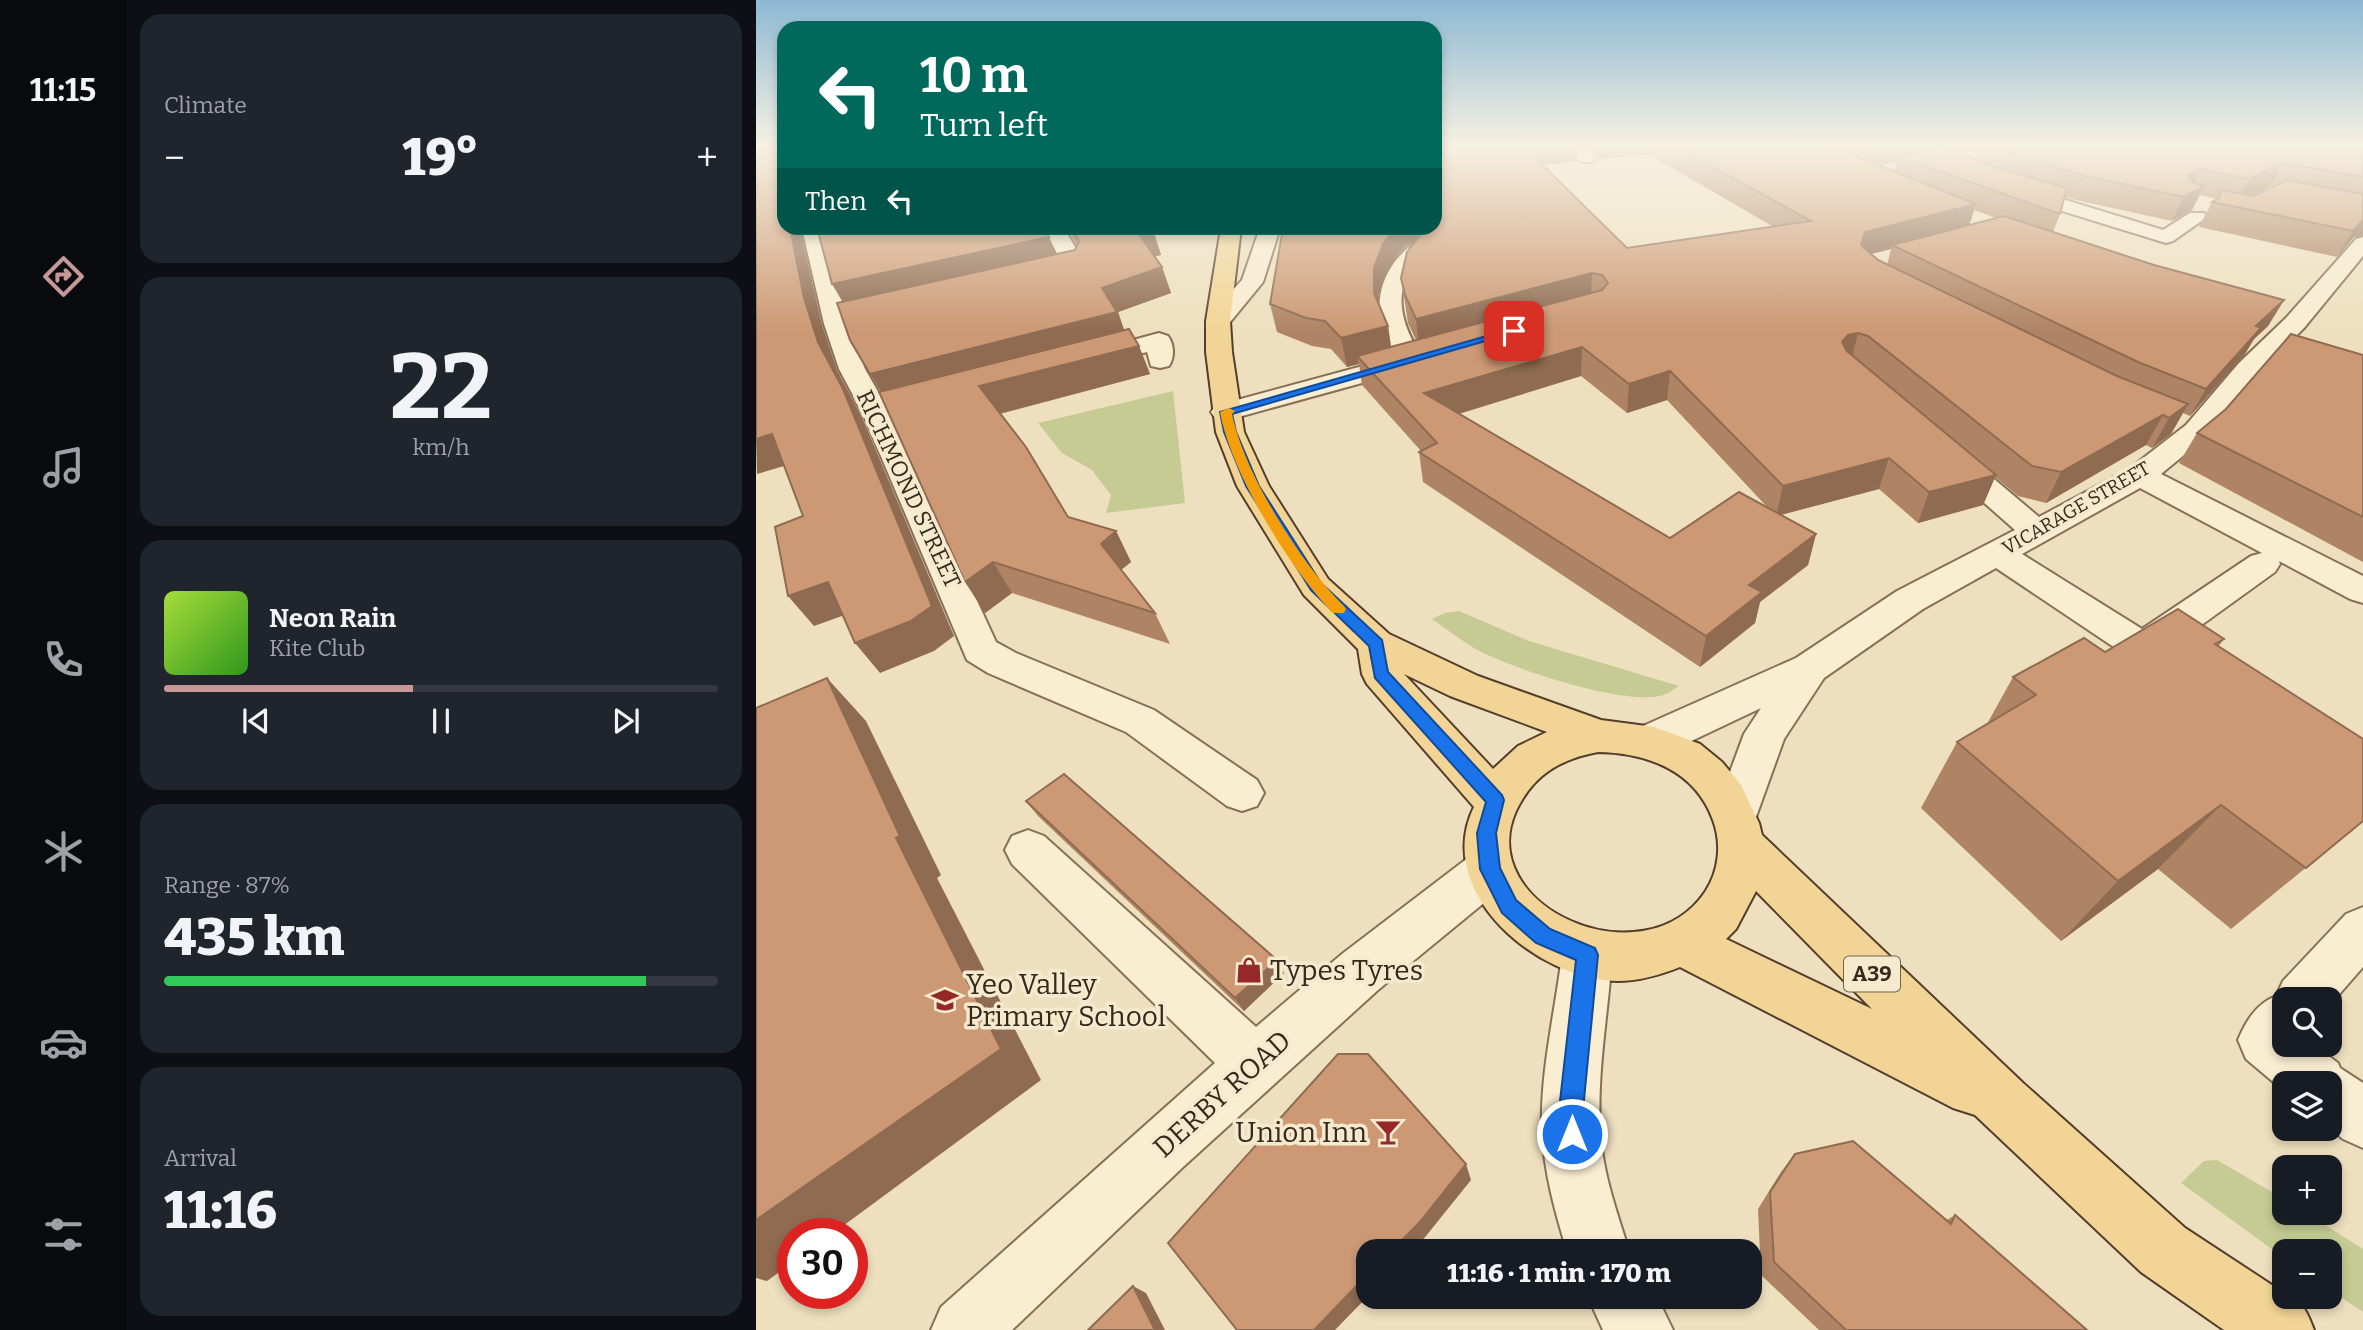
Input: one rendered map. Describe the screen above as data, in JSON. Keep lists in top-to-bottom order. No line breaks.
{"streets":{"main road":["A39"],"street":["RICHMOND STREET","VICARAGE STREET","DERBY ROAD"]},"crossings":[["VICARAGE STREET","A39"],["VICARAGE STREET","DERBY ROAD"],["A39","DERBY ROAD"]],"places":{"shop":["Types Tyres"],"school or university":["Yeo Valley Primary School"],"bar":["Union Inn"]},"page":{"tabs":"11:15","tile":["Climate",["22","km/h"],["Range · 87%","435 km"],["Arrival","11:16"]],"turn":["10 m","Turn left"],"heat":["−","19°","+"],"then":"Then","song":["Neon Rain","Kite Club"],"map_buttons":["+","−"],"limit":"30","trip":"11:16 · 1 min · 170 m"}}
